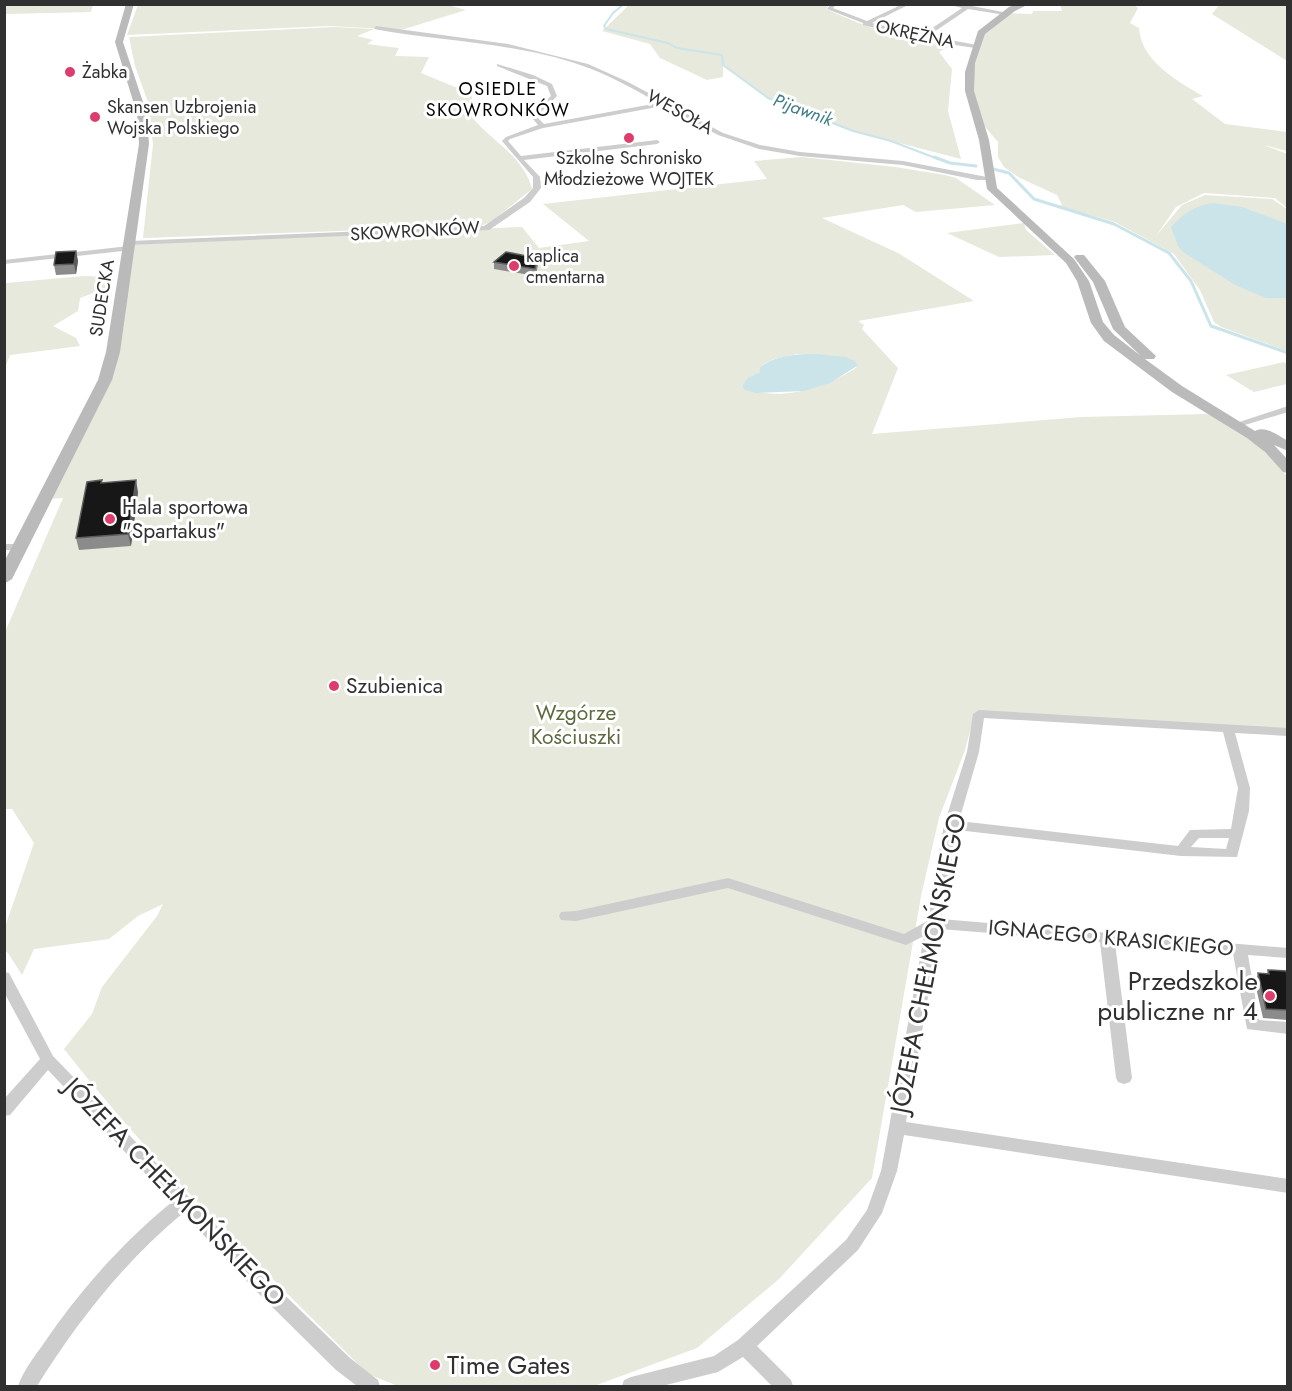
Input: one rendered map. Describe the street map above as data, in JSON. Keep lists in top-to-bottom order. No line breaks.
{"streets":{"street":["OKRĘŻNA","WESOŁA","SKOWRONKÓW","SUDECKA","IGNACEGO KRASICKIEGO","JÓZEFA CHEŁMOŃSKIEGO"]},"crossings":[["WESOŁA","SKOWRONKÓW"],["SKOWRONKÓW","SUDECKA"],["IGNACEGO KRASICKIEGO","JÓZEFA CHEŁMOŃSKIEGO"]],"districts":["OSIEDLE SKOWRONKÓW"],"water":["Pijawnik"],"parks":["Wzgórze Kościuszki"],"places":["Żabka","Skansen Uzbrojenia Wojska Polskiego","Szkolne Schronisko Młodzieżowe WOJTEK","kaplica cmentarna","Hala sportowa \"Spartakus\"","Szubienica","Przedszkole publiczne nr 4","Time Gates"]}
